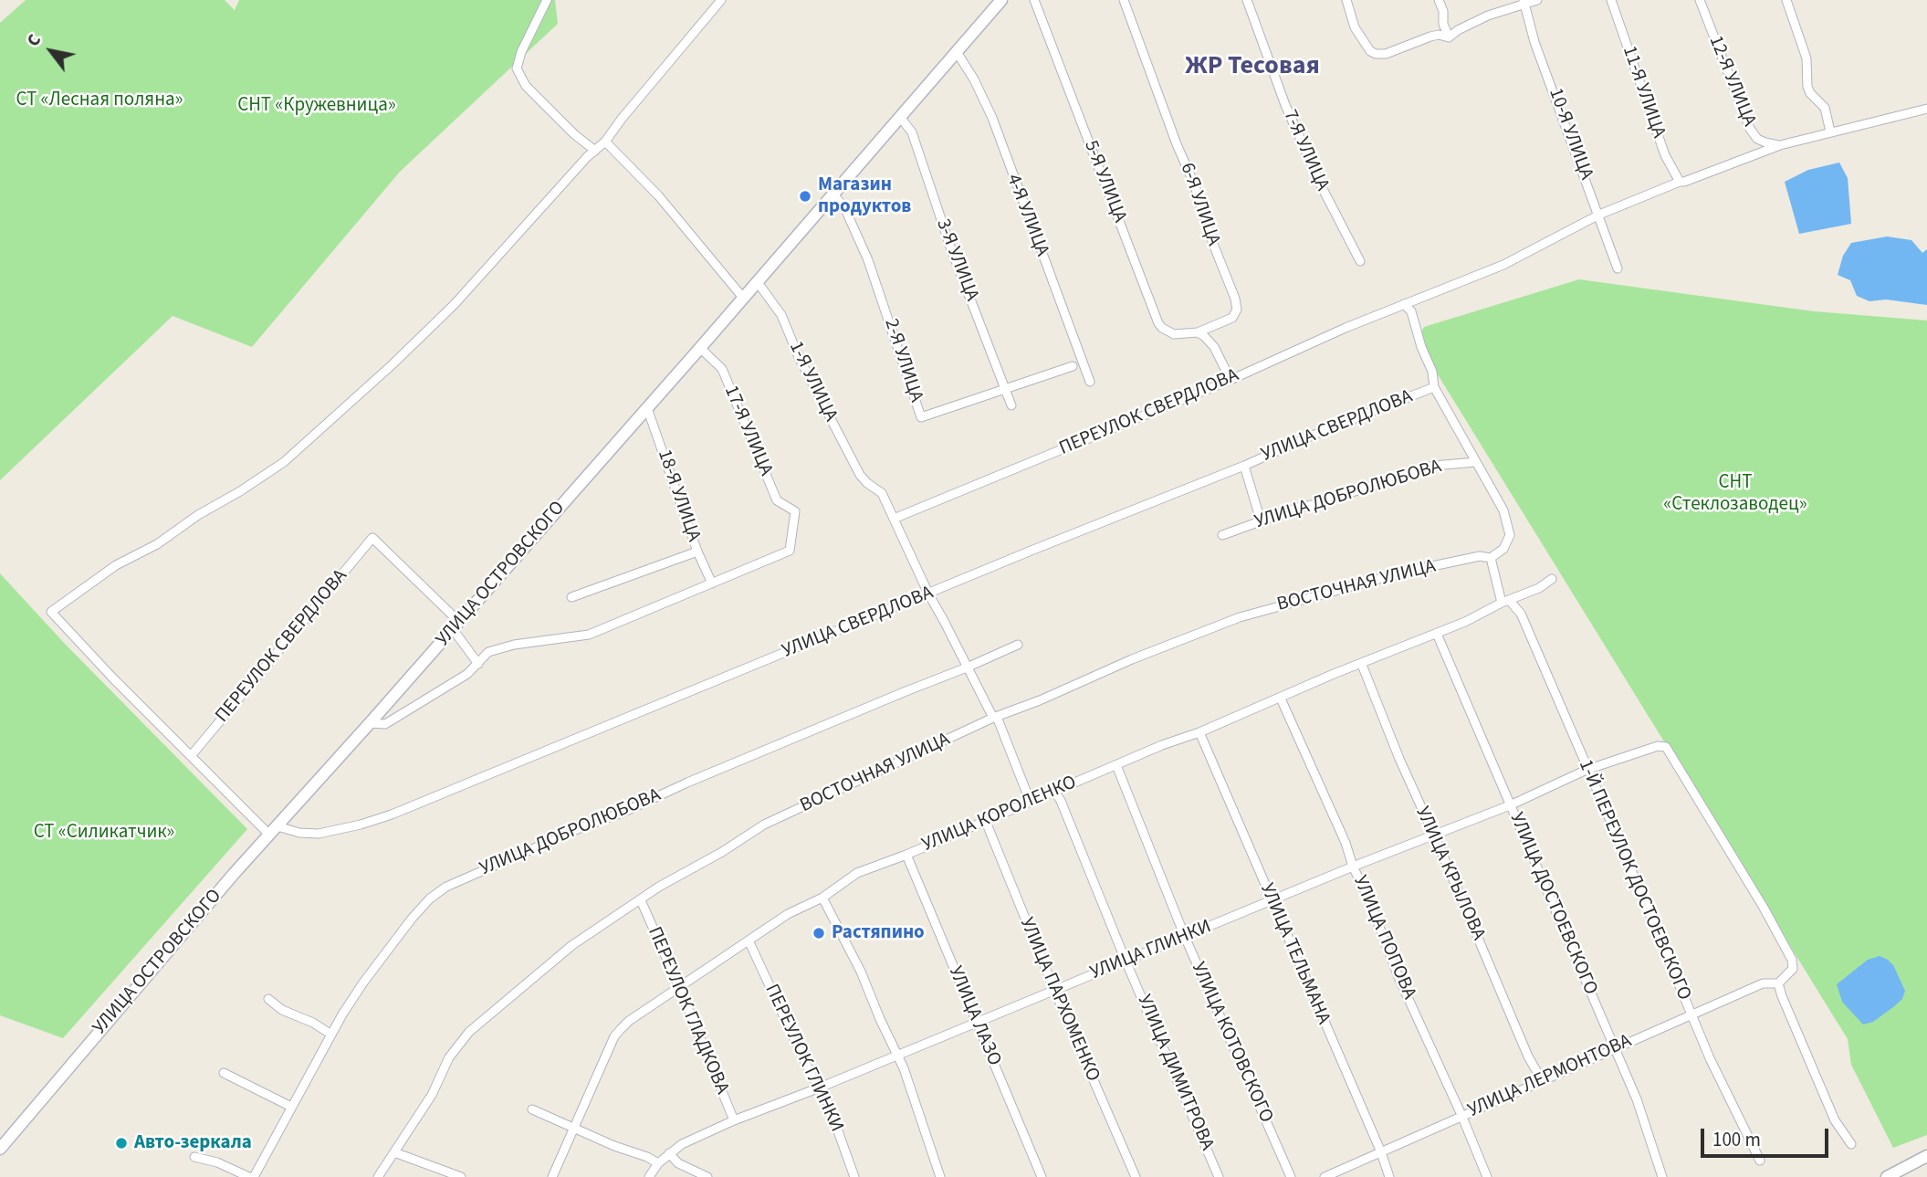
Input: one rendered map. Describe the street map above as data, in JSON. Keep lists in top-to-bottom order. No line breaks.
{"streets":{"street":["12-Я УЛИЦА","11-Я УЛИЦА","10-Я УЛИЦА","7-Я УЛИЦА","5-Я УЛИЦА","6-Я УЛИЦА","4-Я УЛИЦА","3-Я УЛИЦА","2-Я УЛИЦА","1-Я УЛИЦА","ПЕРЕУЛОК СВЕРДЛОВА","УЛИЦА СВЕРДЛОВА","17-Я УЛИЦА","УЛИЦА ДОБРОЛЮБОВА","18-Я УЛИЦА","УЛИЦА ОСТРОВСКОГО","ВОСТОЧНАЯ УЛИЦА","УЛИЦА КОРОЛЕНКО","УЛИЦА КРЫЛОВА","1-Й ПЕРЕУЛОК ДОСТОЕВСКОГО","УЛИЦА ДОСТОЕВСКОГО","УЛИЦА ПОПОВА","УЛИЦА ГЛИНКИ","УЛИЦА ТЕЛЬМАНА","УЛИЦА ПАРХОМЕНКО","ПЕРЕУЛОК ГЛАДКОВА","УЛИЦА ЛАЗО","УЛИЦА КОТОВСКОГО","ПЕРЕУЛОК ГЛИНКИ","УЛИЦА ДИМИТРОВА","УЛИЦА ЛЕРМОНТОВА"]},"crossings":[["12-Я УЛИЦА","ПЕРЕУЛОК СВЕРДЛОВА"],["11-Я УЛИЦА","ПЕРЕУЛОК СВЕРДЛОВА"],["10-Я УЛИЦА","ПЕРЕУЛОК СВЕРДЛОВА"],["5-Я УЛИЦА","6-Я УЛИЦА"],["4-Я УЛИЦА","УЛИЦА ОСТРОВСКОГО"],["3-Я УЛИЦА","2-Я УЛИЦА"],["3-Я УЛИЦА","УЛИЦА ОСТРОВСКОГО"],["2-Я УЛИЦА","УЛИЦА ОСТРОВСКОГО"],["1-Я УЛИЦА","ПЕРЕУЛОК СВЕРДЛОВА"],["1-Я УЛИЦА","УЛИЦА СВЕРДЛОВА"],["1-Я УЛИЦА","УЛИЦА ДОБРОЛЮБОВА"],["1-Я УЛИЦА","УЛИЦА ОСТРОВСКОГО"],["1-Я УЛИЦА","ВОСТОЧНАЯ УЛИЦА"],["1-Я УЛИЦА","УЛИЦА КОРОЛЕНКО"],["ПЕРЕУЛОК СВЕРДЛОВА","УЛИЦА ОСТРОВСКОГО"],["УЛИЦА СВЕРДЛОВА","УЛИЦА ОСТРОВСКОГО"],["17-Я УЛИЦА","18-Я УЛИЦА"],["17-Я УЛИЦА","УЛИЦА ОСТРОВСКОГО"],["18-Я УЛИЦА","УЛИЦА ОСТРОВСКОГО"],["ВОСТОЧНАЯ УЛИЦА","1-Й ПЕРЕУЛОК ДОСТОЕВСКОГО"],["ВОСТОЧНАЯ УЛИЦА","ПЕРЕУЛОК ГЛАДКОВА"],["УЛИЦА КОРОЛЕНКО","УЛИЦА КРЫЛОВА"],["УЛИЦА КОРОЛЕНКО","1-Й ПЕРЕУЛОК ДОСТОЕВСКОГО"],["УЛИЦА КОРОЛЕНКО","УЛИЦА ДОСТОЕВСКОГО"],["УЛИЦА КОРОЛЕНКО","УЛИЦА ПОПОВА"],["УЛИЦА КОРОЛЕНКО","УЛИЦА ТЕЛЬМАНА"],["УЛИЦА КОРОЛЕНКО","УЛИЦА ПАРХОМЕНКО"],["УЛИЦА КОРОЛЕНКО","ПЕРЕУЛОК ГЛАДКОВА"],["УЛИЦА КОРОЛЕНКО","УЛИЦА ЛАЗО"],["УЛИЦА КОРОЛЕНКО","УЛИЦА КОТОВСКОГО"],["УЛИЦА КОРОЛЕНКО","ПЕРЕУЛОК ГЛИНКИ"],["УЛИЦА КОРОЛЕНКО","УЛИЦА ДИМИТРОВА"],["УЛИЦА КРЫЛОВА","УЛИЦА ГЛИНКИ"],["УЛИЦА КРЫЛОВА","УЛИЦА ЛЕРМОНТОВА"],["1-Й ПЕРЕУЛОК ДОСТОЕВСКОГО","УЛИЦА ГЛИНКИ"],["1-Й ПЕРЕУЛОК ДОСТОЕВСКОГО","УЛИЦА ЛЕРМОНТОВА"],["УЛИЦА ДОСТОЕВСКОГО","УЛИЦА ГЛИНКИ"],["УЛИЦА ДОСТОЕВСКОГО","УЛИЦА ЛЕРМОНТОВА"],["УЛИЦА ПОПОВА","УЛИЦА ГЛИНКИ"],["УЛИЦА ПОПОВА","УЛИЦА ЛЕРМОНТОВА"],["УЛИЦА ГЛИНКИ","УЛИЦА ТЕЛЬМАНА"],["УЛИЦА ГЛИНКИ","УЛИЦА ПАРХОМЕНКО"],["УЛИЦА ГЛИНКИ","ПЕРЕУЛОК ГЛАДКОВА"],["УЛИЦА ГЛИНКИ","УЛИЦА ЛАЗО"],["УЛИЦА ГЛИНКИ","УЛИЦА КОТОВСКОГО"],["УЛИЦА ГЛИНКИ","ПЕРЕУЛОК ГЛИНКИ"],["УЛИЦА ГЛИНКИ","УЛИЦА ДИМИТРОВА"],["УЛИЦА ГЛИНКИ","УЛИЦА ЛЕРМОНТОВА"],["УЛИЦА ТЕЛЬМАНА","УЛИЦА ЛЕРМОНТОВА"]],"districts":["ЖР Тесовая"],"parks":["СТ «Лесная поляна»","СНТ «Кружевница»","СНТ «Стеклозаводец»","СТ «Силикатчик»"],"places":["Магазин продуктов","Растяпино","Авто-зеркала"],"scale_bar":"100 m","north":"top left"}
